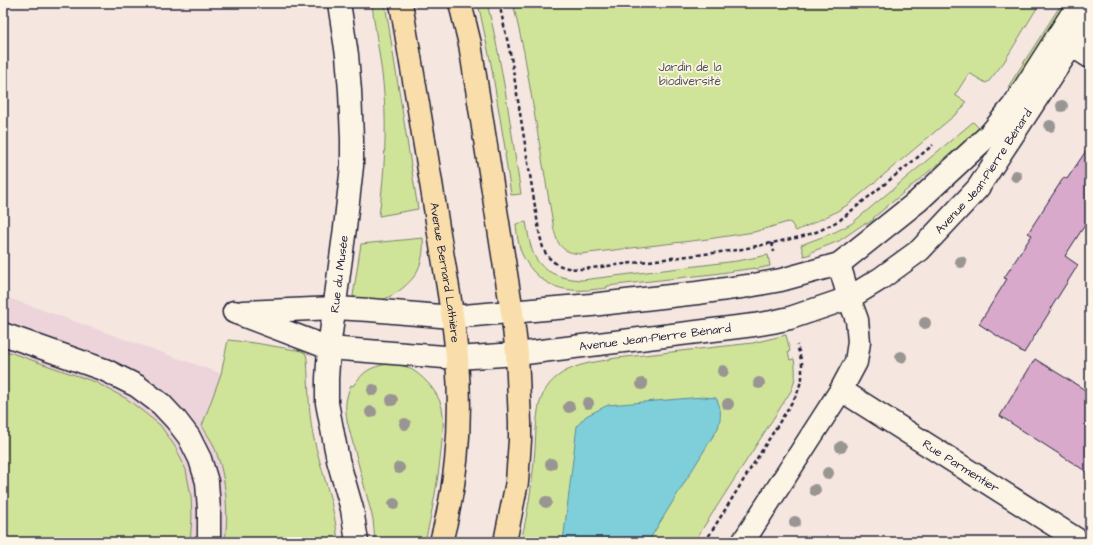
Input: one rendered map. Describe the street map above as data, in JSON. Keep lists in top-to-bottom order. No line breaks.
{"streets":{"main road":["Avenue Bernard Lathière"],"street":["Avenue Jean-Pierre Bénard","Rue du Musée","Rue Parmentier"]},"crossings":[["Avenue Jean-Pierre Bénard","Avenue Bernard Lathière"],["Avenue Jean-Pierre Bénard","Rue du Musée"]],"parks":["Jardin de la biodiversité"]}
